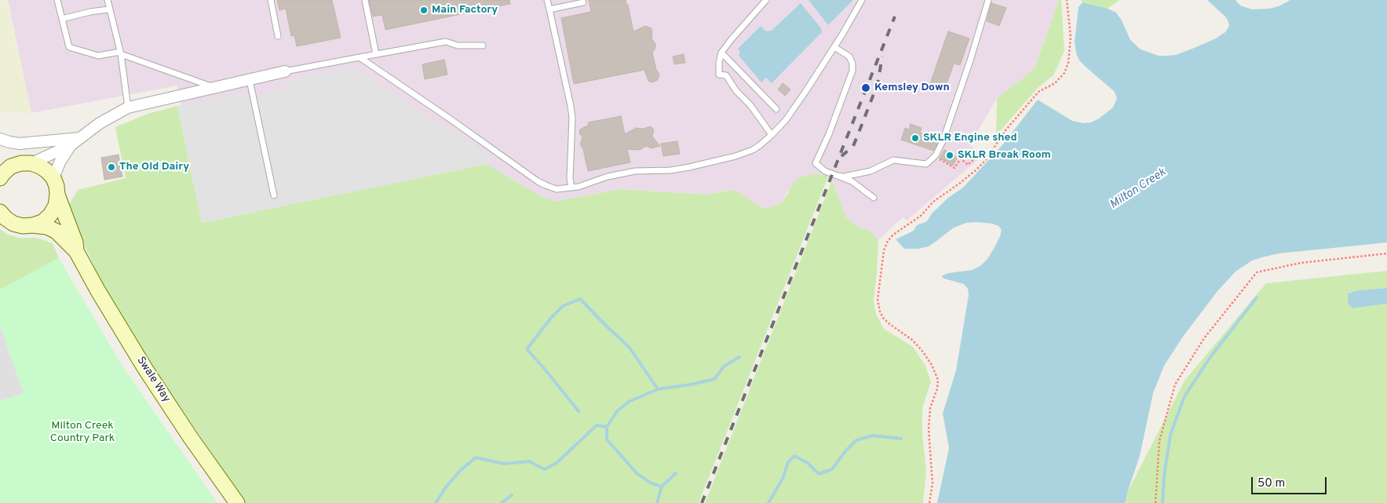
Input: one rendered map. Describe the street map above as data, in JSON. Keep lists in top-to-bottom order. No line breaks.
{"streets":{"main road":["Swale Way"]},"water":["Milton Creek"],"parks":["Milton Creek Country Park"],"places":["Main Factory","Kemsley Down","SKLR Engine shed","SKLR Break Room","The Old Dairy"],"scale_bar":"50 m"}
